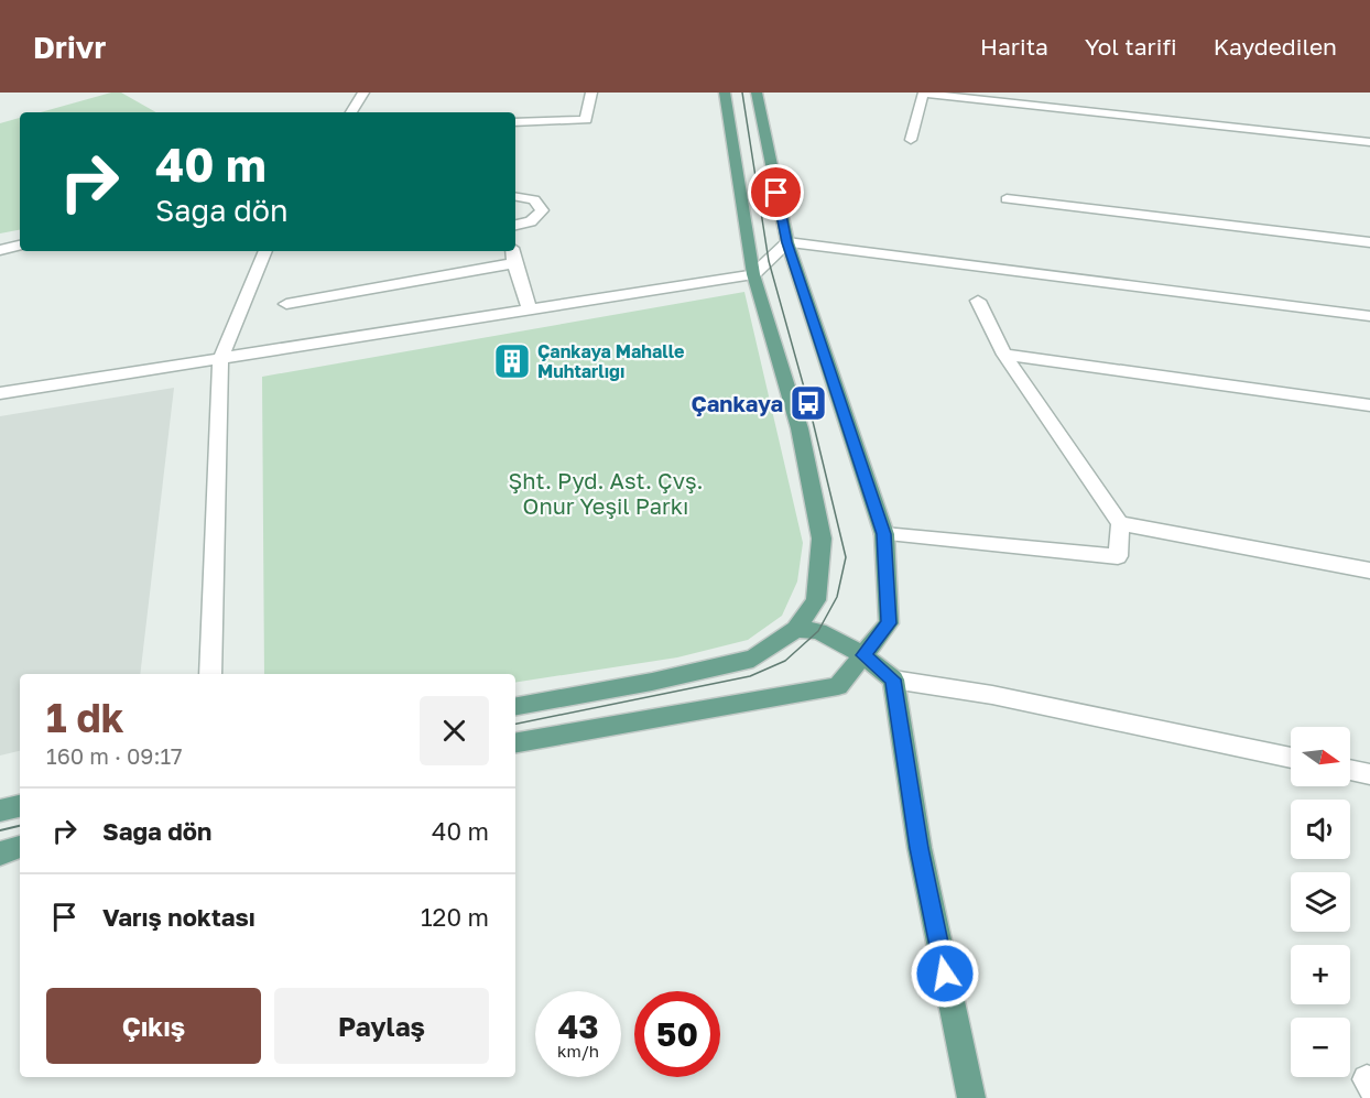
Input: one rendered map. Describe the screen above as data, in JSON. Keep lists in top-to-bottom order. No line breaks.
{"parks":["Şht. Pyd. Ast. Çvş. Onur Yeşil Parkı"],"places":{"building":["Çankaya Mahalle Muhtarlığı"],"bus stop":["Çankaya"]},"north":"right","page":{"header":"Drivr","nav":["Harita","Yol tarifi","Kaydedilen"],"turn":["40 m","Sağa dön"],"heading":["1 dk","160 m · 09:17"],"map_buttons":["+","−"],"list":[{"name":"Sağa dön","value":"40 m"},{"name":"Varış noktası","value":"120 m"}],"buttons":["Çıkış","Paylaş"],"speed":"43 km/h","limit":"50"}}
